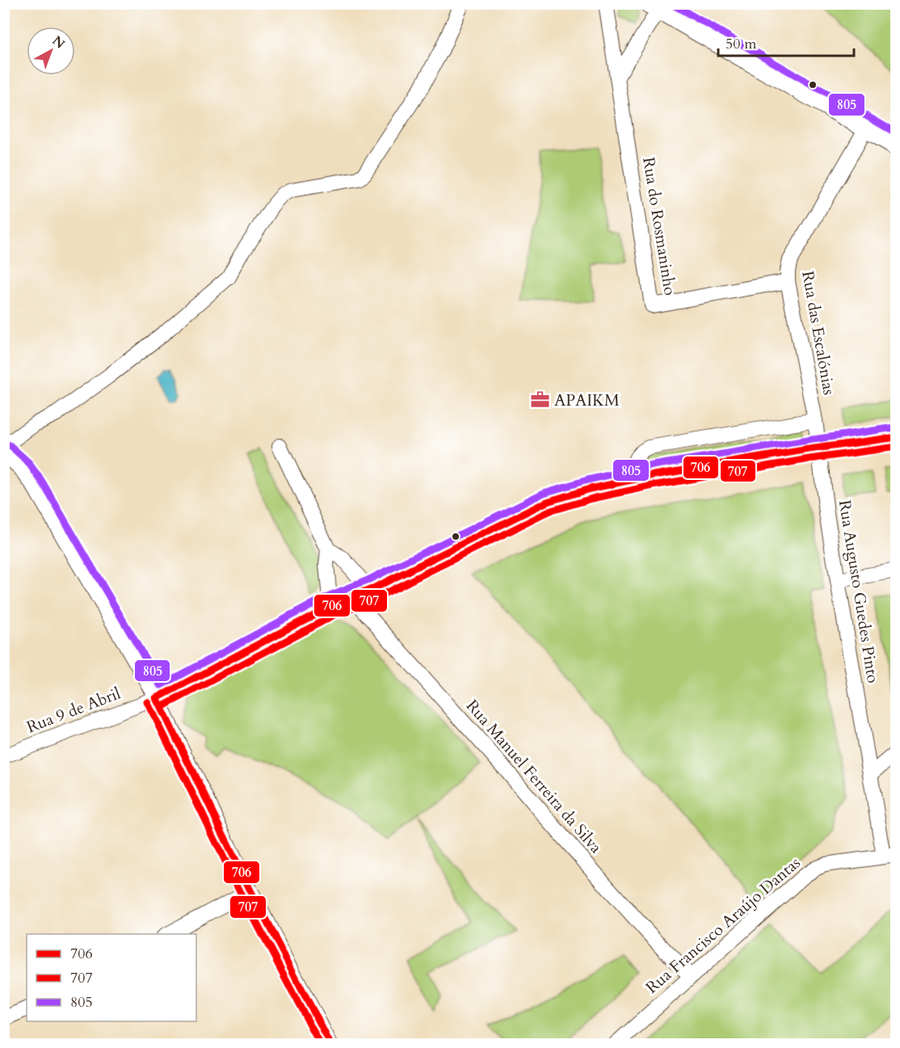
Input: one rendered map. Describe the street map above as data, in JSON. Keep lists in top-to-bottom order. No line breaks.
{"streets":{"street":["Rua do Rosmaninho","Rua das Escalónias","Rua Augusto Guedes Pinto","Rua 9 de Abril","Rua Manuel Ferreira da Silva","Rua Francisco Araújo Dantas"]},"crossings":[["Rua do Rosmaninho","Rua das Escalónias"],["Rua das Escalónias","Rua Augusto Guedes Pinto"],["Rua das Escalónias","Rua 9 de Abril"],["Rua Augusto Guedes Pinto","Rua 9 de Abril"],["Rua Augusto Guedes Pinto","Rua Francisco Araújo Dantas"],["Rua 9 de Abril","Rua Manuel Ferreira da Silva"],["Rua Manuel Ferreira da Silva","Rua Francisco Araújo Dantas"]],"places":{"office":["APAIKM"]},"lines":["transit line 805","transit line 706","transit line 707"],"legend":["706","707","805"],"scale_bar":"50 m","north":"top right"}
